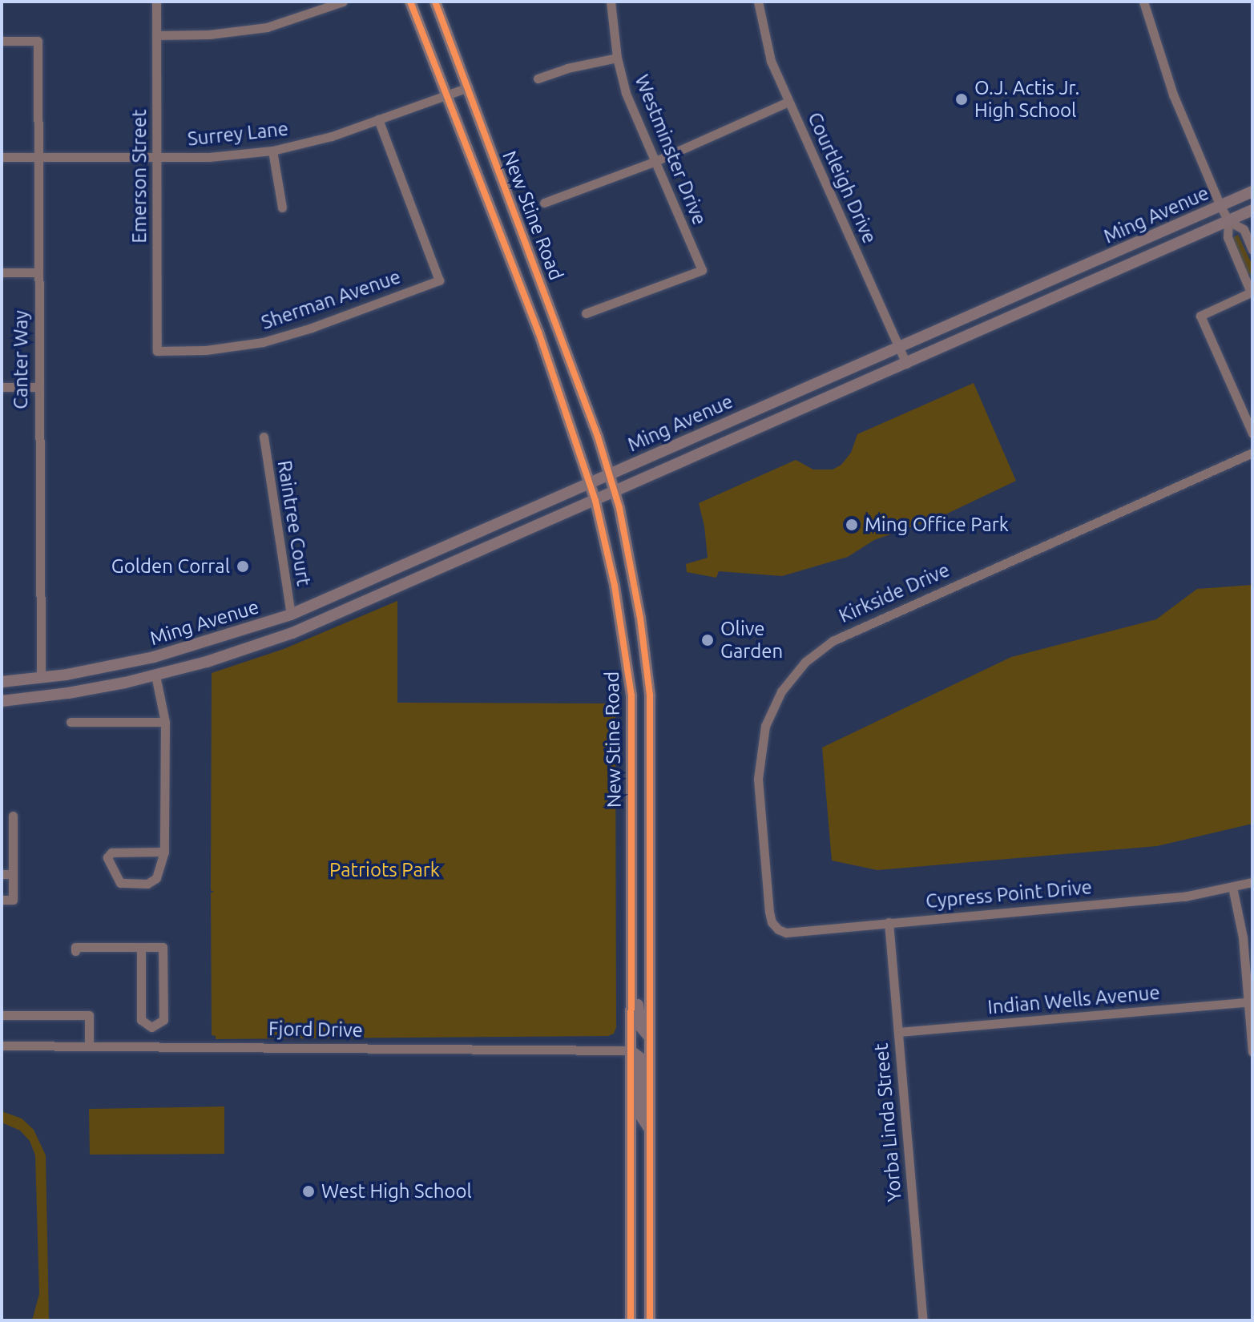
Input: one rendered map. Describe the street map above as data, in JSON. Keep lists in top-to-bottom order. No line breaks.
{"streets":{"main road":["Ming Avenue","New Stine Road"],"street":["Surrey Lane","Westminster Drive","Emerson Street","Courtleigh Drive","Sherman Avenue","Canter Way","Raintree Court","Kirkside Drive","Cypress Point Drive","Indian Wells Avenue","Fjord Drive","Yorba Linda Street"]},"crossings":[["Surrey Lane","Emerson Street"],["Surrey Lane","New Stine Road"],["Surrey Lane","Sherman Avenue"],["Surrey Lane","Canter Way"],["Emerson Street","Sherman Avenue"],["Courtleigh Drive","Ming Avenue"],["Ming Avenue","New Stine Road"],["Ming Avenue","Canter Way"],["Ming Avenue","Raintree Court"],["New Stine Road","Fjord Drive"],["Kirkside Drive","Cypress Point Drive"],["Cypress Point Drive","Yorba Linda Street"],["Indian Wells Avenue","Yorba Linda Street"]],"parks":["Patriots Park"],"places":["O.J. Actis Jr. High School","Ming Office Park","Golden Corral","Olive Garden","West High School"]}
